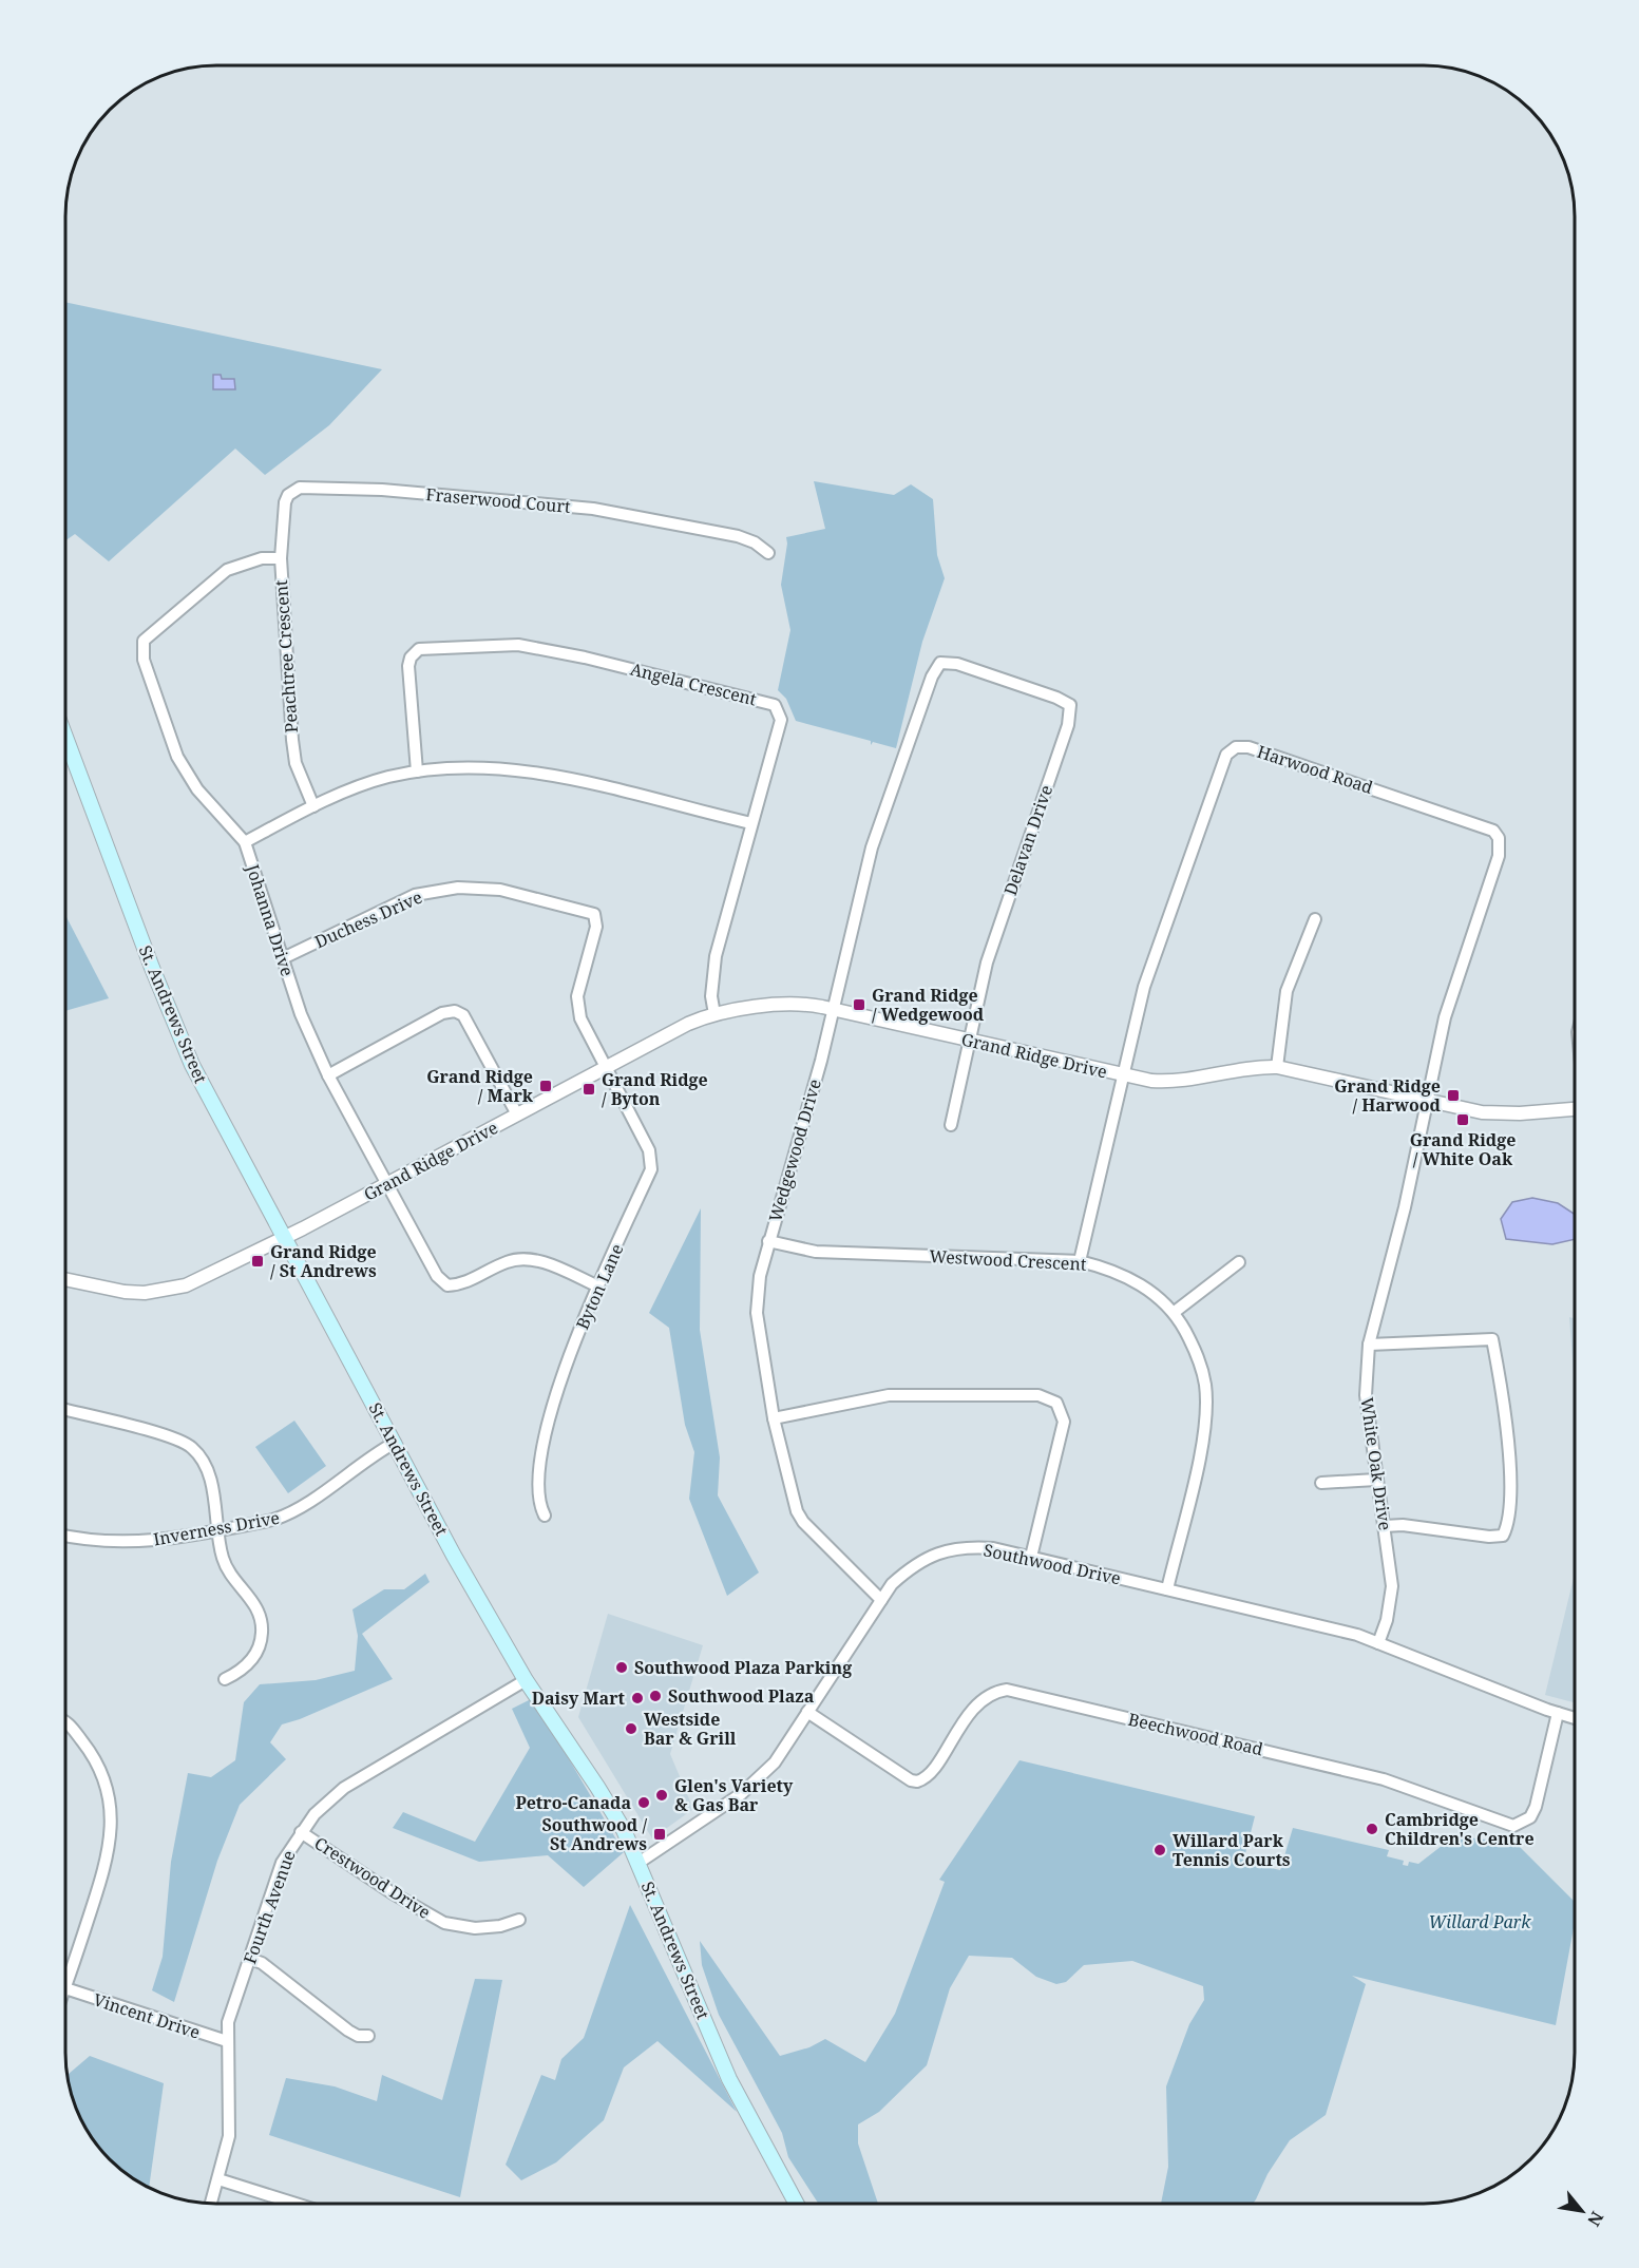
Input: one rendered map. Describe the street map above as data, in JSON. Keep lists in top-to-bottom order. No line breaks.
{"streets":{"main road":["St. Andrews Street"],"street":["Fraserwood Court","Peachtree Crescent","Angela Crescent","Harwood Road","Delavan Drive","Duchess Drive","Johanna Drive","Grand Ridge Drive","Wedgewood Drive","Westwood Crescent","Byton Lane","White Oak Drive","Inverness Drive","Southwood Drive","Beechwood Road","Crestwood Drive","Fourth Avenue","Vincent Drive"]},"crossings":[["Fraserwood Court","Peachtree Crescent"],["Peachtree Crescent","Johanna Drive"],["Angela Crescent","Johanna Drive"],["Angela Crescent","Grand Ridge Drive"],["Harwood Road","Grand Ridge Drive"],["Harwood Road","Westwood Crescent"],["Harwood Road","White Oak Drive"],["Delavan Drive","Grand Ridge Drive"],["Delavan Drive","Wedgewood Drive"],["Duchess Drive","Johanna Drive"],["Duchess Drive","Grand Ridge Drive"],["Duchess Drive","Byton Lane"],["Johanna Drive","Grand Ridge Drive"],["Johanna Drive","Byton Lane"],["St. Andrews Street","Grand Ridge Drive"],["St. Andrews Street","Inverness Drive"],["St. Andrews Street","Southwood Drive"],["St. Andrews Street","Fourth Avenue"],["Grand Ridge Drive","Wedgewood Drive"],["Grand Ridge Drive","Byton Lane"],["Grand Ridge Drive","White Oak Drive"],["Wedgewood Drive","Westwood Crescent"],["Wedgewood Drive","Southwood Drive"],["Westwood Crescent","Southwood Drive"],["White Oak Drive","Southwood Drive"],["Southwood Drive","Beechwood Road"],["Crestwood Drive","Fourth Avenue"],["Fourth Avenue","Vincent Drive"]],"parks":["Willard Park"],"places":{"transit":["Grand Ridge / Wedgewood","Grand Ridge / Mark","Grand Ridge / Byton","Grand Ridge / Harwood","Grand Ridge / White Oak","Grand Ridge / St Andrews","Southwood / St Andrews"],"other":["Southwood Plaza Parking","Southwood Plaza","Daisy Mart","Westside Bar & Grill","Glen's Variety & Gas Bar","Petro-Canada","Cambridge Children's Centre","Willard Park Tennis Courts"]},"north":"bottom right"}
